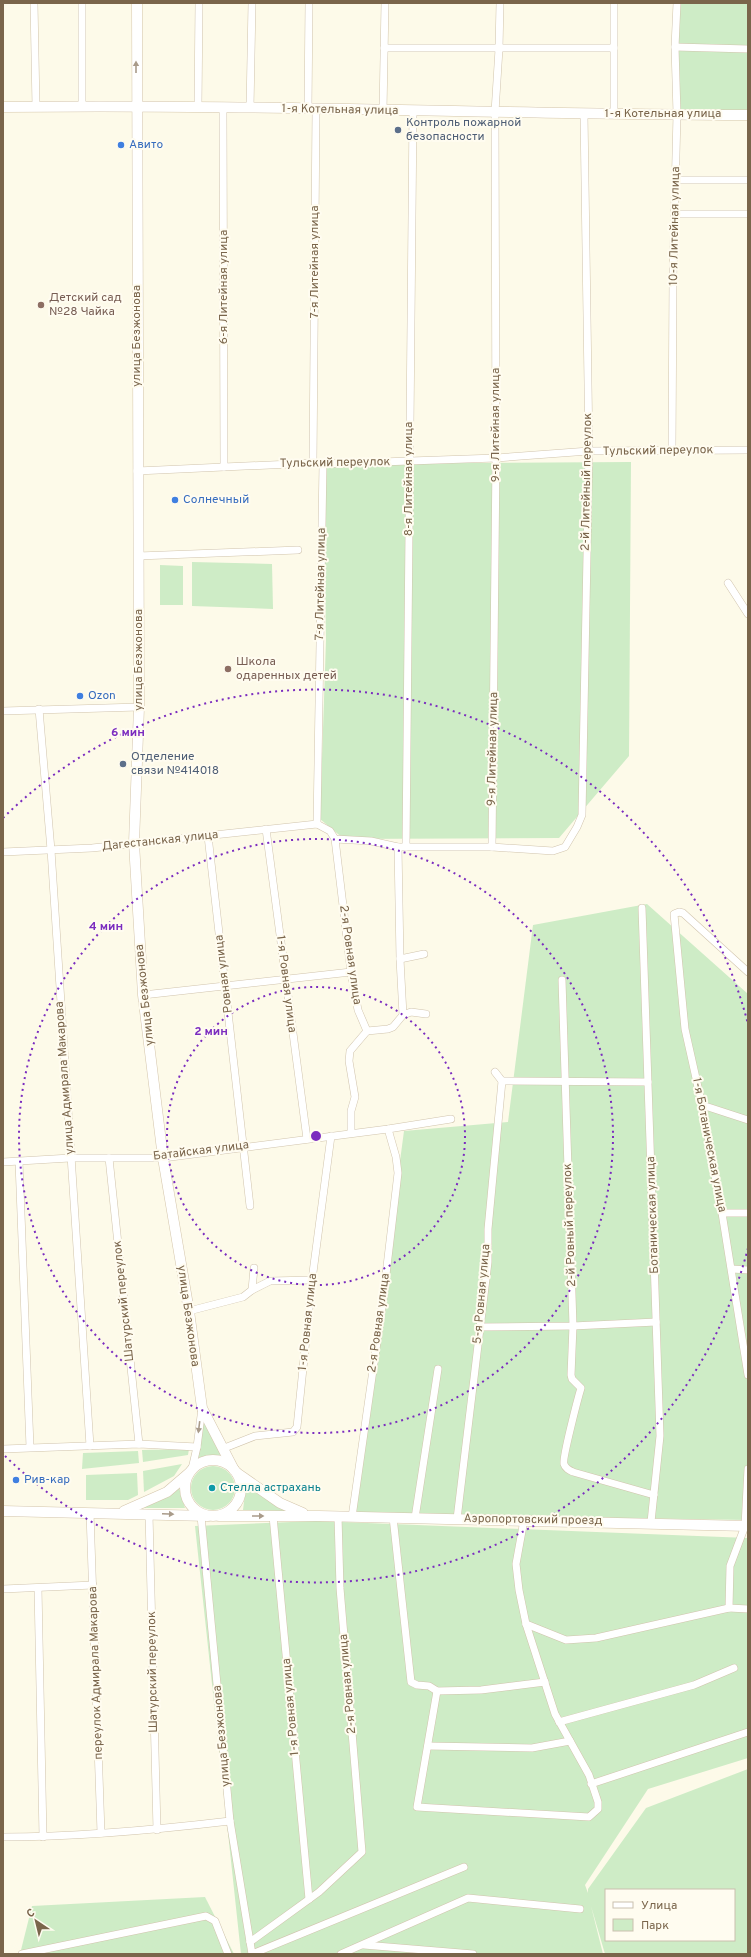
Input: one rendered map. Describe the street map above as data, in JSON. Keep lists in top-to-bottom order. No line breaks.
{"streets":{"street":["1-я Котельная улица","10-я Литейная улица","7-я Литейная улица","6-я Литейная улица","улица Безжонова","9-я Литейная улица","Тульский переулок","8-я Литейная улица","2-й Литейный переулок","Дагестанская улица","2-я Ровная улица","Ровная улица","1-я Ровная улица","улица Адмирала Макарова","1-я Ботаническая улица","Батайская улица","Ботаническая улица","2-й Ровный переулок","5-я Ровная улица","Шатурский переулок","Аэропортовский проезд","переулок Адмирала Макарова"]},"crossings":[["1-я Котельная улица","10-я Литейная улица"],["1-я Котельная улица","7-я Литейная улица"],["1-я Котельная улица","6-я Литейная улица"],["1-я Котельная улица","улица Безжонова"],["1-я Котельная улица","9-я Литейная улица"],["1-я Котельная улица","8-я Литейная улица"],["1-я Котельная улица","2-й Литейный переулок"],["10-я Литейная улица","Тульский переулок"],["7-я Литейная улица","Тульский переулок"],["7-я Литейная улица","Дагестанская улица"],["6-я Литейная улица","Тульский переулок"],["улица Безжонова","Тульский переулок"],["улица Безжонова","Дагестанская улица"],["улица Безжонова","1-я Ровная улица"],["улица Безжонова","Батайская улица"],["9-я Литейная улица","Тульский переулок"],["9-я Литейная улица","2-й Литейный переулок"],["Тульский переулок","8-я Литейная улица"],["Тульский переулок","2-й Литейный переулок"],["Дагестанская улица","Ровная улица"],["Дагестанская улица","1-я Ровная улица"],["Дагестанская улица","улица Адмирала Макарова"],["2-я Ровная улица","1-я Ровная улица"],["2-я Ровная улица","Батайская улица"],["2-я Ровная улица","Аэропортовский проезд"],["Ровная улица","Батайская улица"],["1-я Ровная улица","Батайская улица"],["улица Адмирала Макарова","Батайская улица"],["Батайская улица","Шатурский переулок"],["Ботаническая улица","2-й Ровный переулок"],["Ботаническая улица","Аэропортовский проезд"],["5-я Ровная улица","Аэропортовский проезд"]],"places":["Контроль пожарной безопасности","Авито","Детский сад №28 Чайка","Солнечный","Школа одаренных детей","Ozon","Отделение связи №414018","Рив-кар","Стелла астрахань"],"legend":["Улица","Парк"],"north":"top left","rings":["6 мин","4 мин","2 мин"]}
